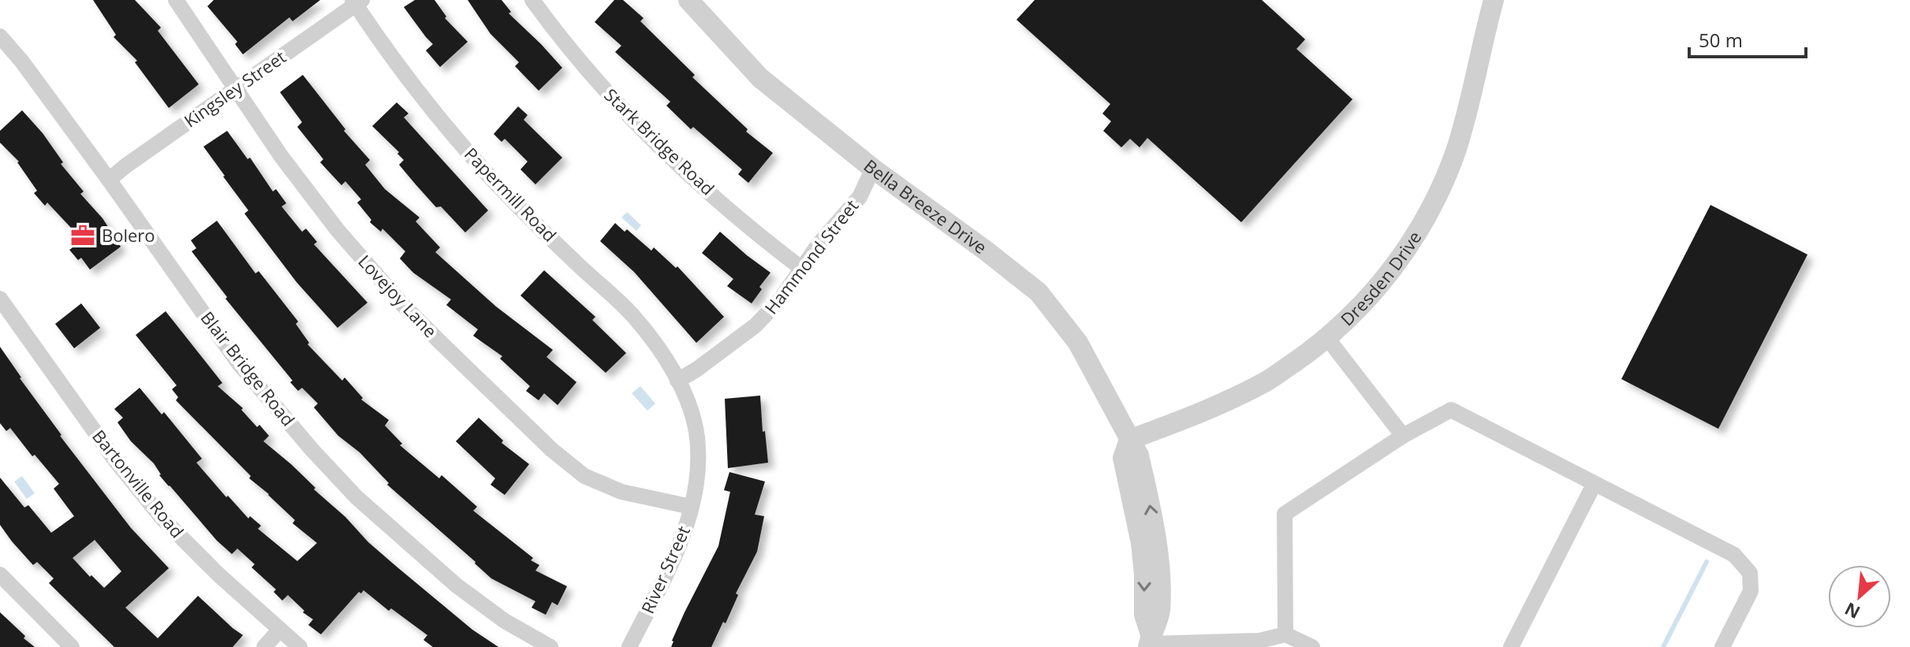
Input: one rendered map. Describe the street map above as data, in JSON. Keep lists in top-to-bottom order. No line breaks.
{"streets":{"street":["Kingsley Street","Stark Bridge Road","Papermill Road","Bella Breeze Drive","Hammond Street","Dresden Drive","Lovejoy Lane","Blair Bridge Road","Bartonville Road","River Street"]},"crossings":[["Kingsley Street","Papermill Road"],["Kingsley Street","Lovejoy Lane"],["Kingsley Street","Blair Bridge Road"],["Stark Bridge Road","Hammond Street"],["Papermill Road","Hammond Street"],["Papermill Road","River Street"],["Bella Breeze Drive","Hammond Street"],["Bella Breeze Drive","Dresden Drive"],["Hammond Street","River Street"],["Lovejoy Lane","River Street"]],"places":{"office":["Bolero"]},"scale_bar":"50 m","north":"bottom left"}
